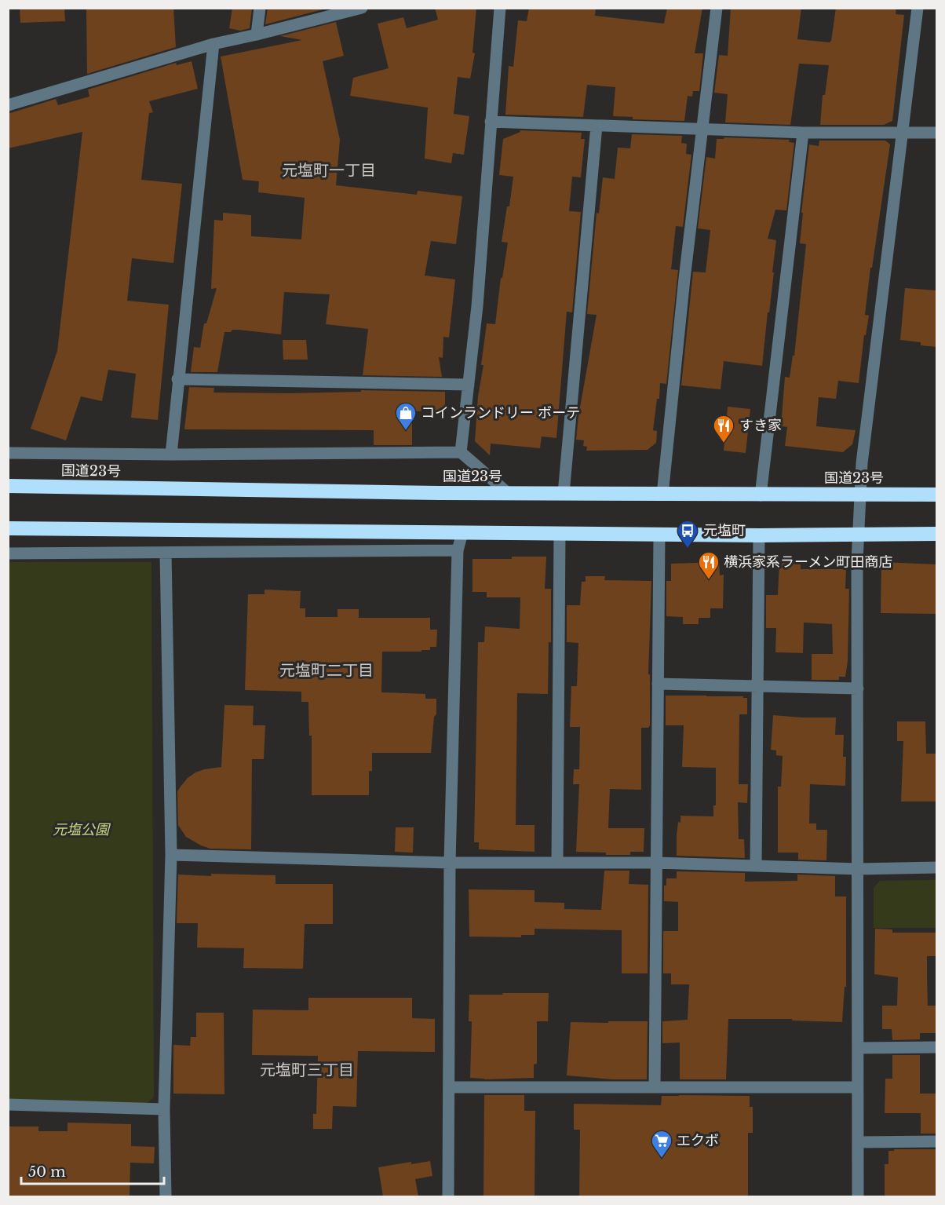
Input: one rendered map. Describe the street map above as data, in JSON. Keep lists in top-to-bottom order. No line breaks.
{"streets":{"highway":["国道23号"]},"districts":["元塩町一丁目","元塩町二丁目","元塩町三丁目"],"parks":["元塩公園"],"places":{"shop":["コインランドリー ボーテ"],"restaurant":["すき家","横浜家系ラーメン町田商店"],"bus stop":["元塩町"],"supermarket":["エクボ"]},"scale_bar":"50 m"}
